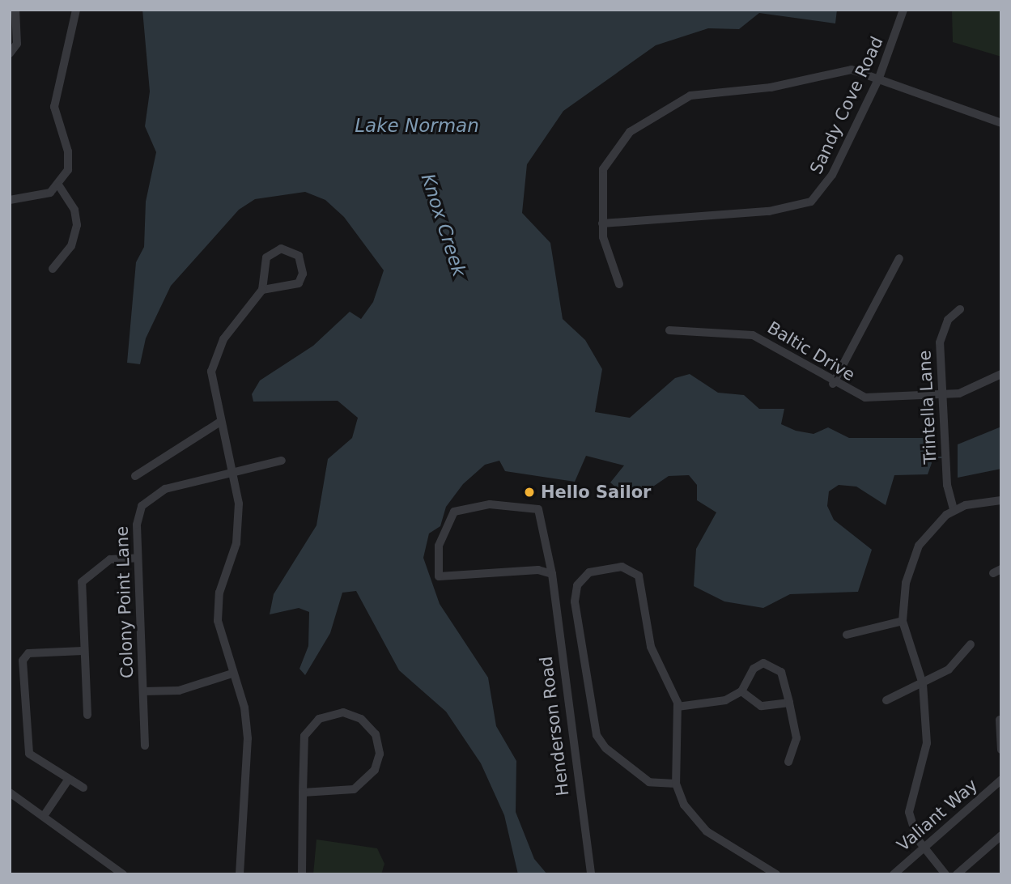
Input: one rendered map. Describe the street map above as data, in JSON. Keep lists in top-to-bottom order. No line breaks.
{"streets":{"street":["Sandy Cove Road","Baltic Drive","Trintella Lane","Colony Point Lane","Henderson Road","Valiant Way"]},"crossings":[["Baltic Drive","Trintella Lane"]],"water":["Lake Norman","Knox Creek"],"places":["Hello Sailor"]}
